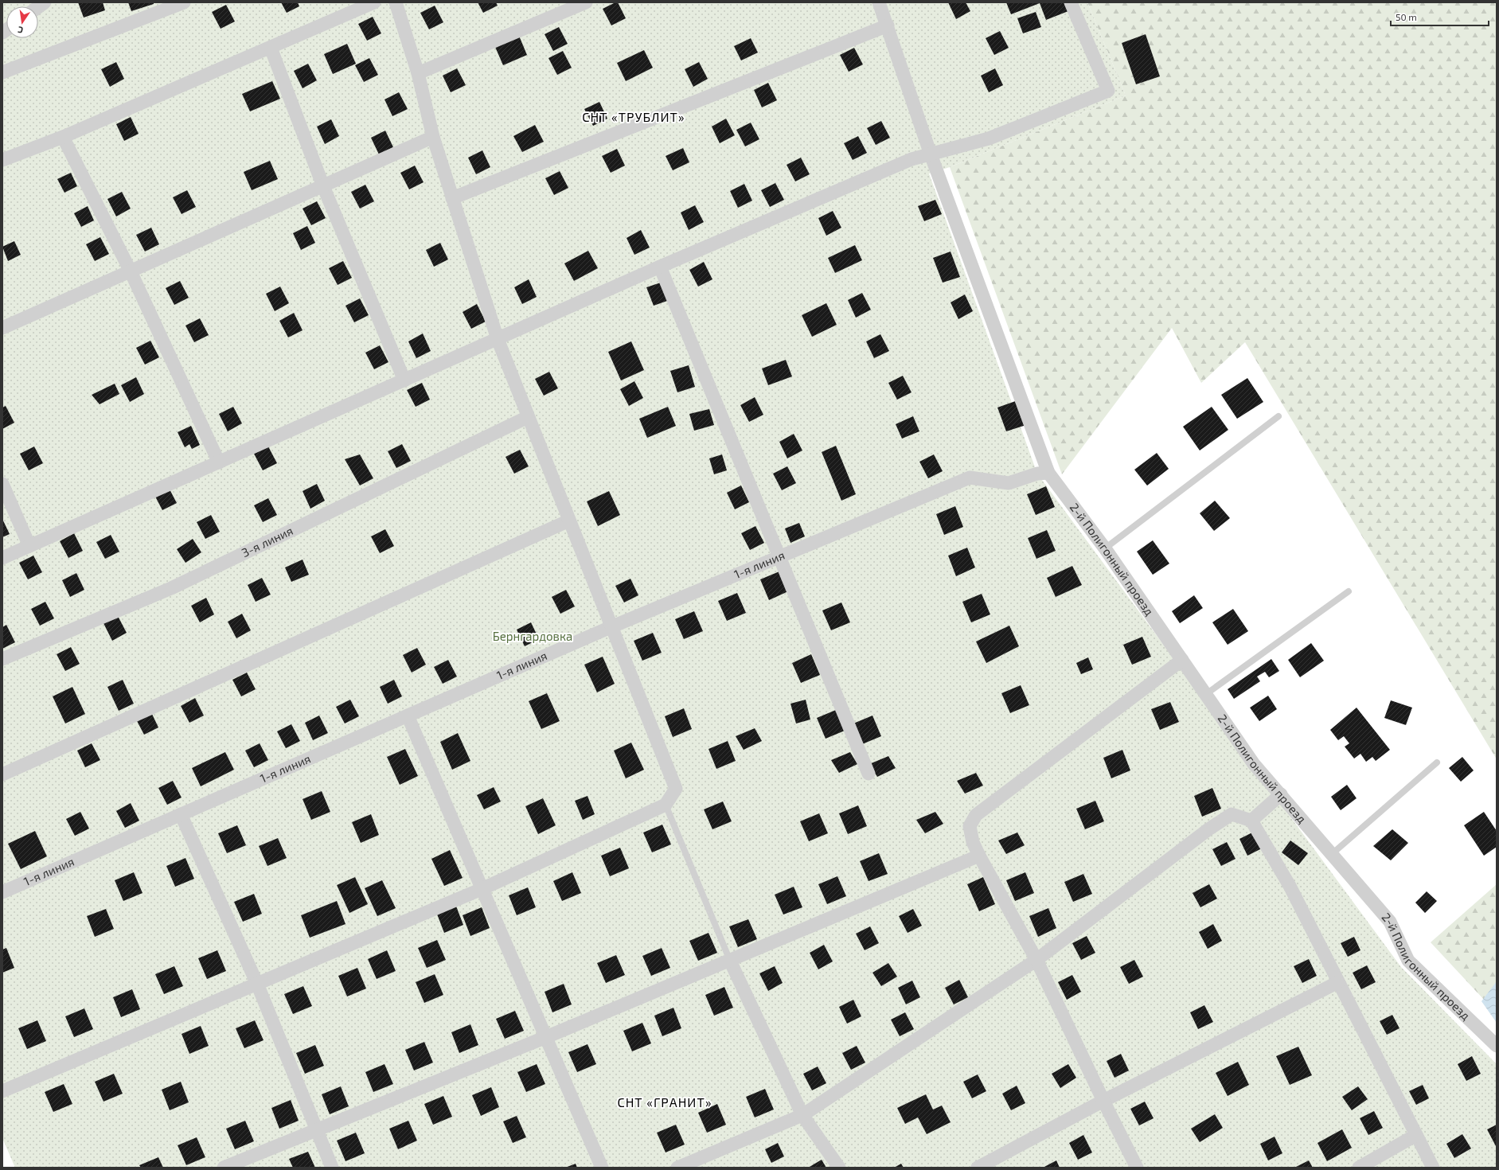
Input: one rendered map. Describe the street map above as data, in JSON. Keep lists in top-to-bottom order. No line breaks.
{"streets":{"street":["3-я линия","2-й Полигонный проезд","1-я линия"]},"crossings":[["2-й Полигонный проезд","1-я линия"]],"districts":["СНТ «ТРУБЛИТ»","СНТ «ГРАНИТ»"],"parks":["Бернгардовка"],"scale_bar":"50 m","north":"bottom"}
